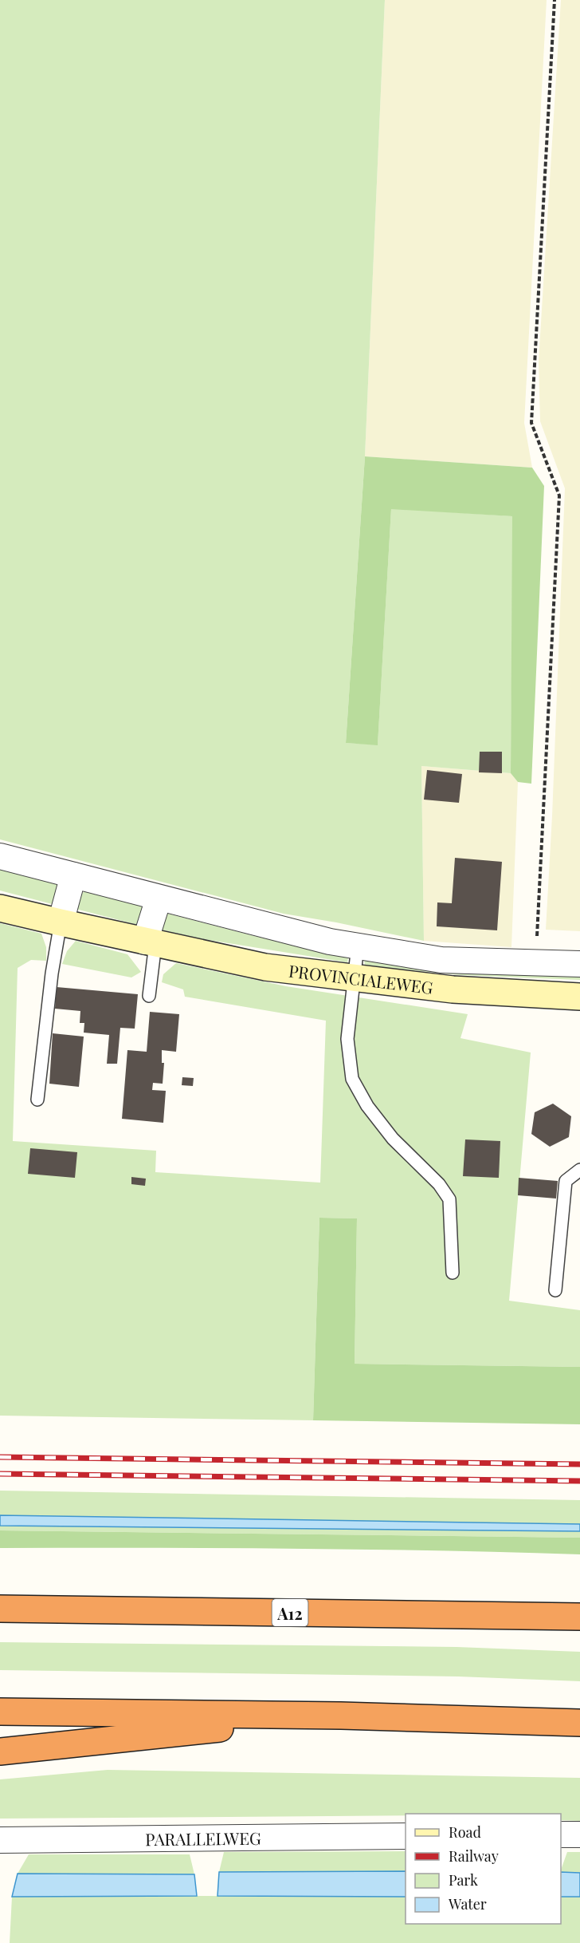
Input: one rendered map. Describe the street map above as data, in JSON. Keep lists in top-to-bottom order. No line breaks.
{"streets":{"highway":["A12"],"main road":["PROVINCIALEWEG"],"street":["PARALLELWEG"]},"legend":["Road","Railway","Park","Water"]}
